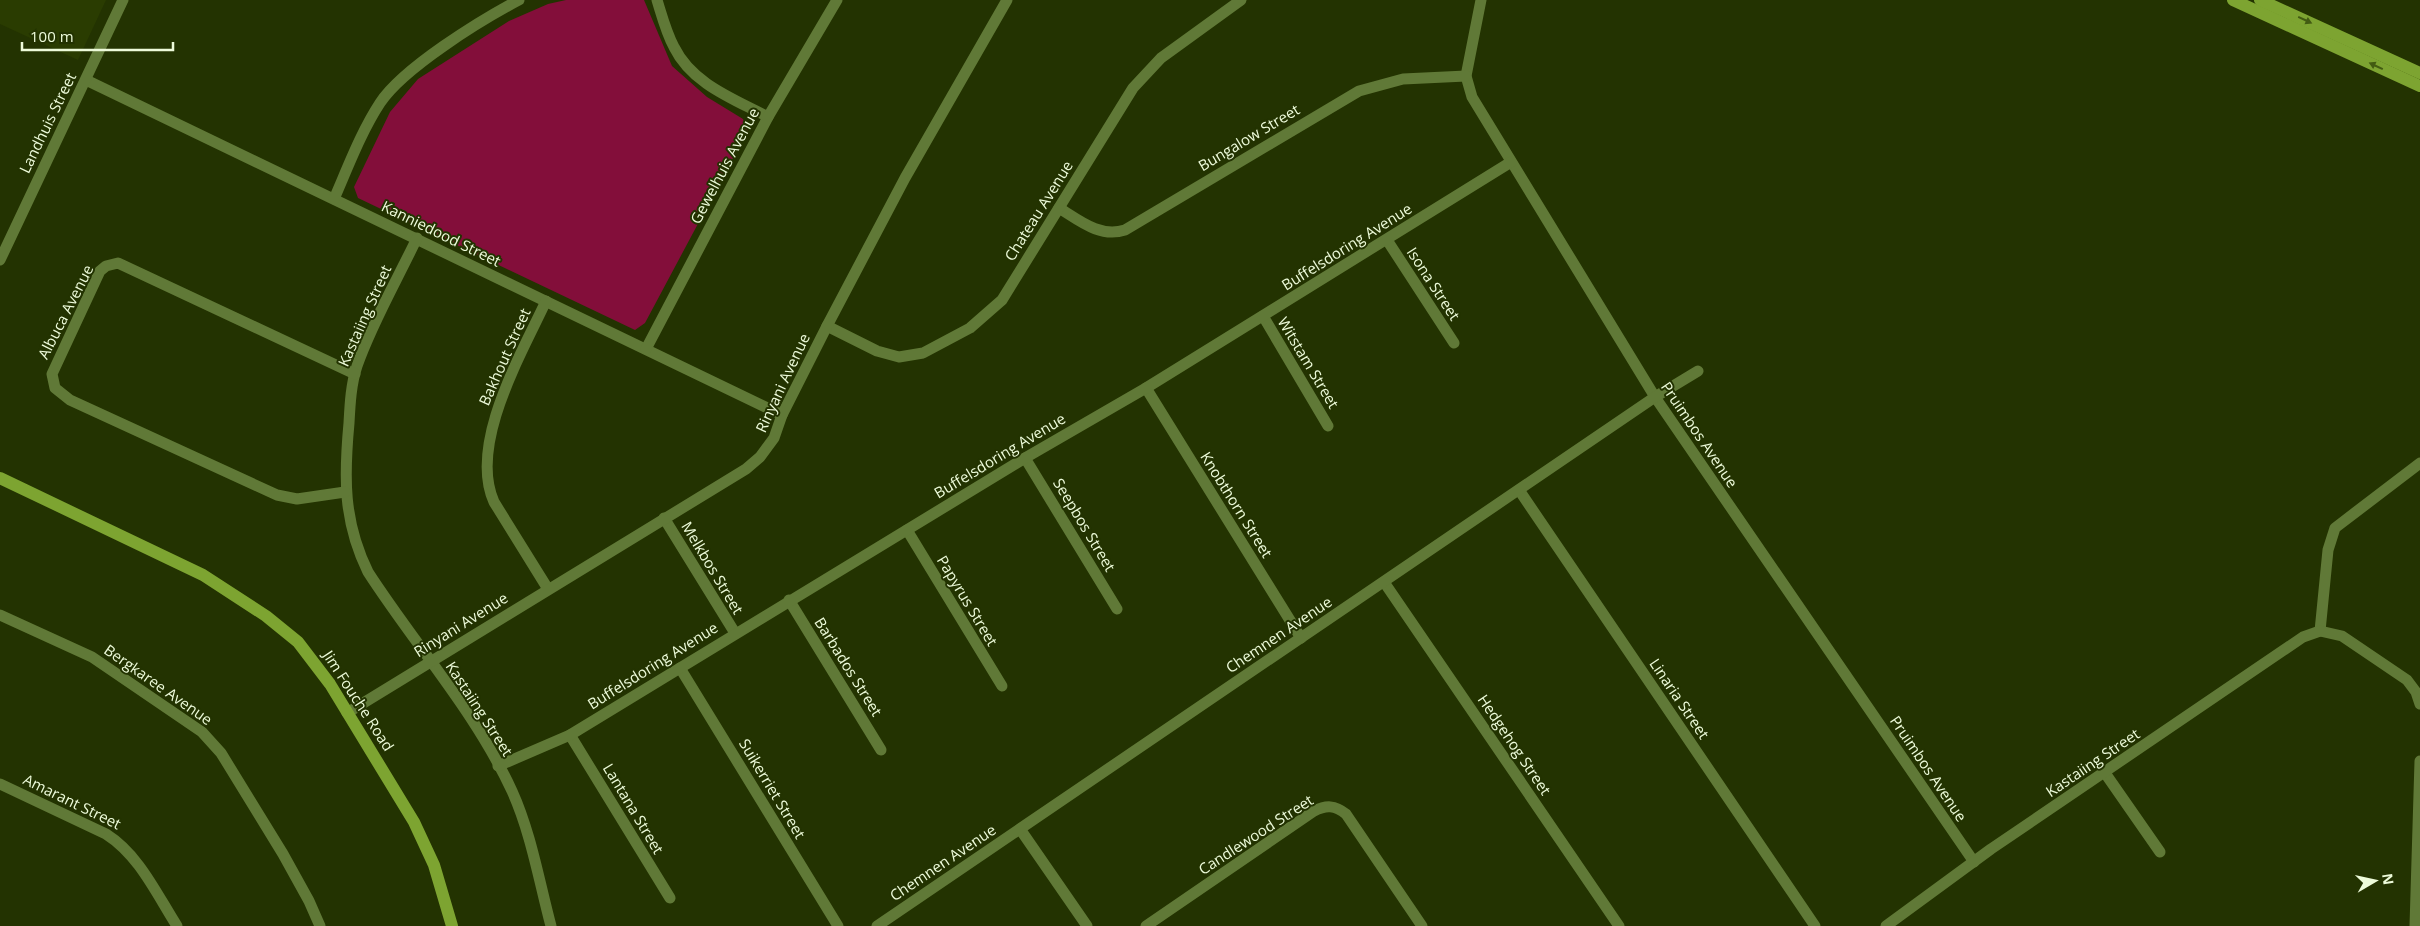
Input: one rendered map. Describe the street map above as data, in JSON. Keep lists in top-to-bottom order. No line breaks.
{"streets":{"street":["Landhuis Street","Bungalow Street","Gewelhuis Avenue","Chateau Avenue","Kanniedood Street","Buffelsdoring Avenue","Isona Street","Albuca Avenue","Kastaiing Street","Bakhout Street","Witstam Street","Rinyani Avenue","Pruimbos Avenue","Knobthorn Street","Seepbos Street","Melkbos Street","Papyrus Street","Chemnen Avenue","Barbados Street","Bergkaree Avenue","Linaria Street","Jim Fouche Road","Hedgehog Street","Suikerriet Street","Amarant Street","Lantana Street","Candlewood Street"]},"crossings":[["Landhuis Street","Kanniedood Street"],["Bungalow Street","Chateau Avenue"],["Bungalow Street","Pruimbos Avenue"],["Gewelhuis Avenue","Kanniedood Street"],["Chateau Avenue","Rinyani Avenue"],["Kanniedood Street","Kastaiing Street"],["Kanniedood Street","Bakhout Street"],["Kanniedood Street","Rinyani Avenue"],["Buffelsdoring Avenue","Isona Street"],["Buffelsdoring Avenue","Kastaiing Street"],["Buffelsdoring Avenue","Witstam Street"],["Buffelsdoring Avenue","Pruimbos Avenue"],["Buffelsdoring Avenue","Knobthorn Street"],["Buffelsdoring Avenue","Seepbos Street"],["Buffelsdoring Avenue","Melkbos Street"],["Buffelsdoring Avenue","Papyrus Street"],["Buffelsdoring Avenue","Barbados Street"],["Buffelsdoring Avenue","Suikerriet Street"],["Buffelsdoring Avenue","Lantana Street"],["Albuca Avenue","Kastaiing Street"],["Kastaiing Street","Rinyani Avenue"],["Kastaiing Street","Pruimbos Avenue"],["Bakhout Street","Rinyani Avenue"],["Rinyani Avenue","Melkbos Street"],["Rinyani Avenue","Jim Fouche Road"],["Pruimbos Avenue","Chemnen Avenue"],["Knobthorn Street","Chemnen Avenue"],["Chemnen Avenue","Linaria Street"],["Chemnen Avenue","Hedgehog Street"]],"scale_bar":"100 m","north":"right"}
